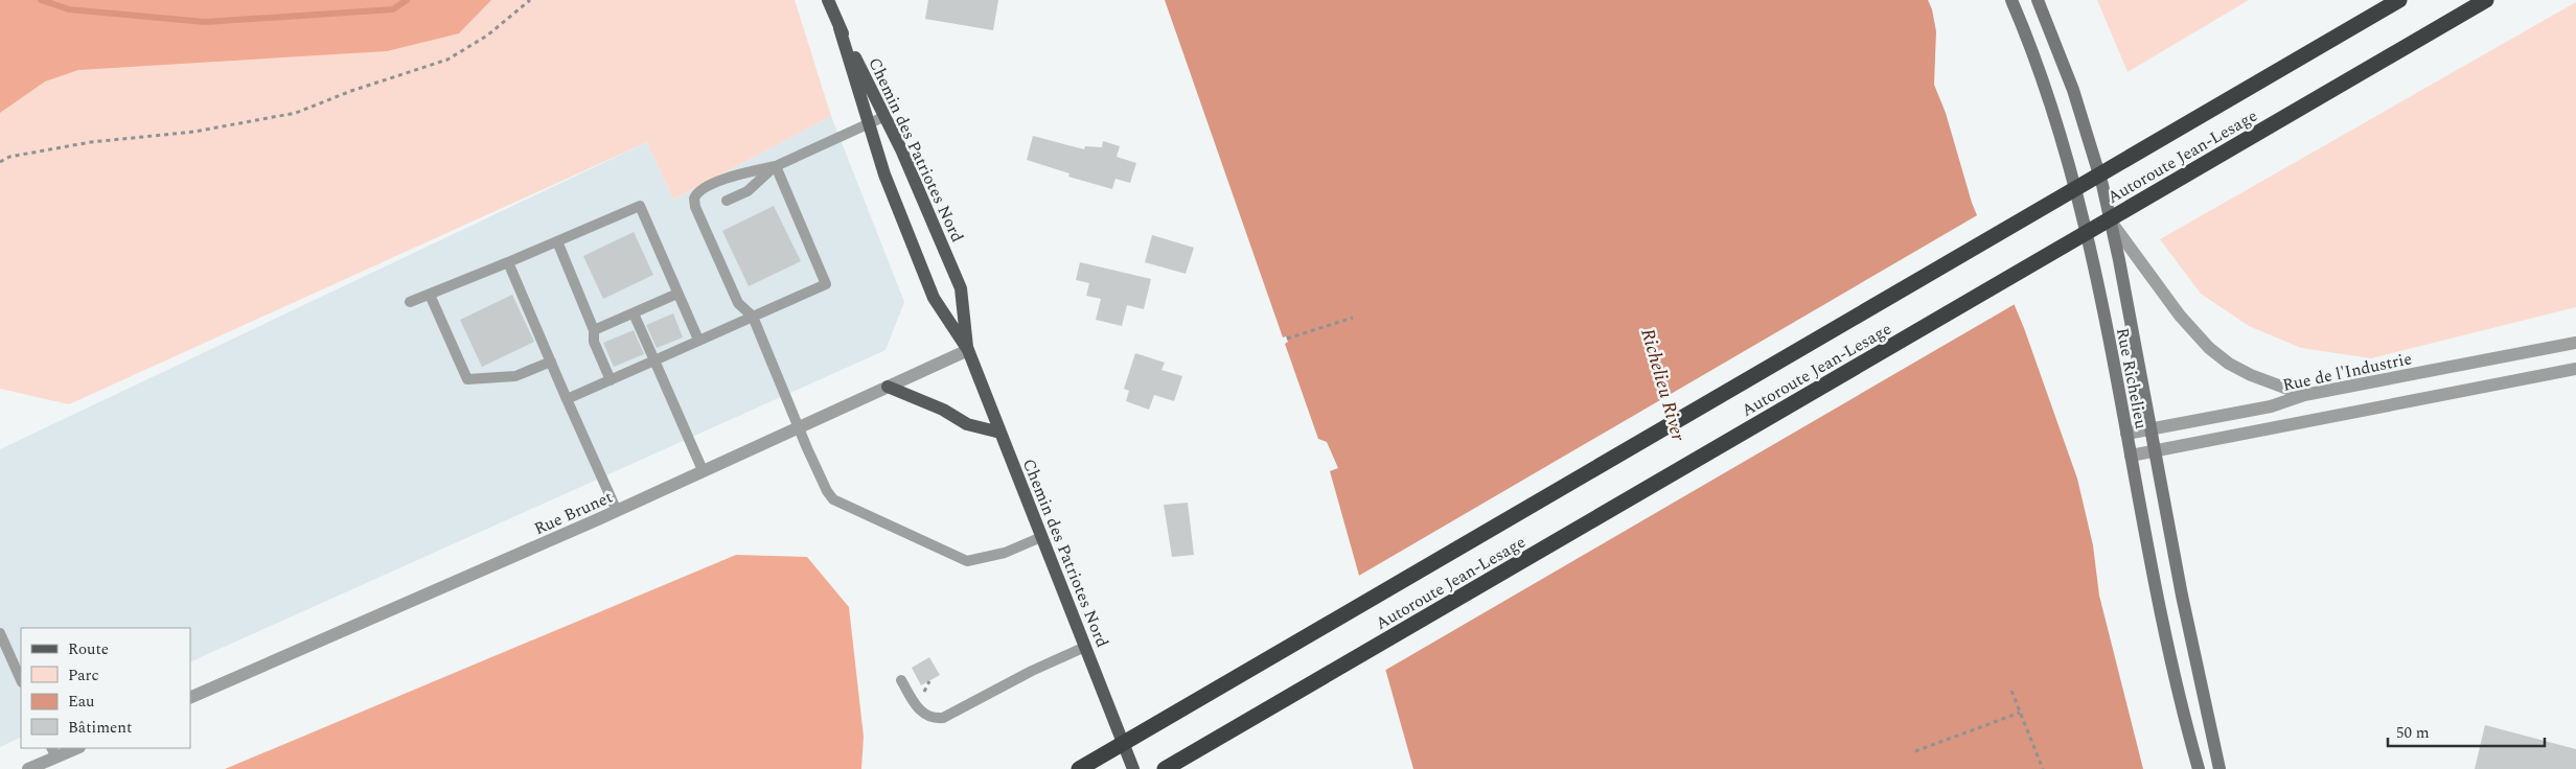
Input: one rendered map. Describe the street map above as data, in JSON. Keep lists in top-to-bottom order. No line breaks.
{"streets":{"highway":["Autoroute Jean-Lesage"],"main road":["Chemin des Patriotes Nord","Rue Richelieu"],"street":["Rue de l'Industrie","Rue Brunet"]},"crossings":[["Chemin des Patriotes Nord","Rue Brunet"],["Rue de l'Industrie","Rue Richelieu"]],"water":["Richelieu River"],"legend":["Route","Parc","Eau","Bâtiment"],"scale_bar":"50 m"}
